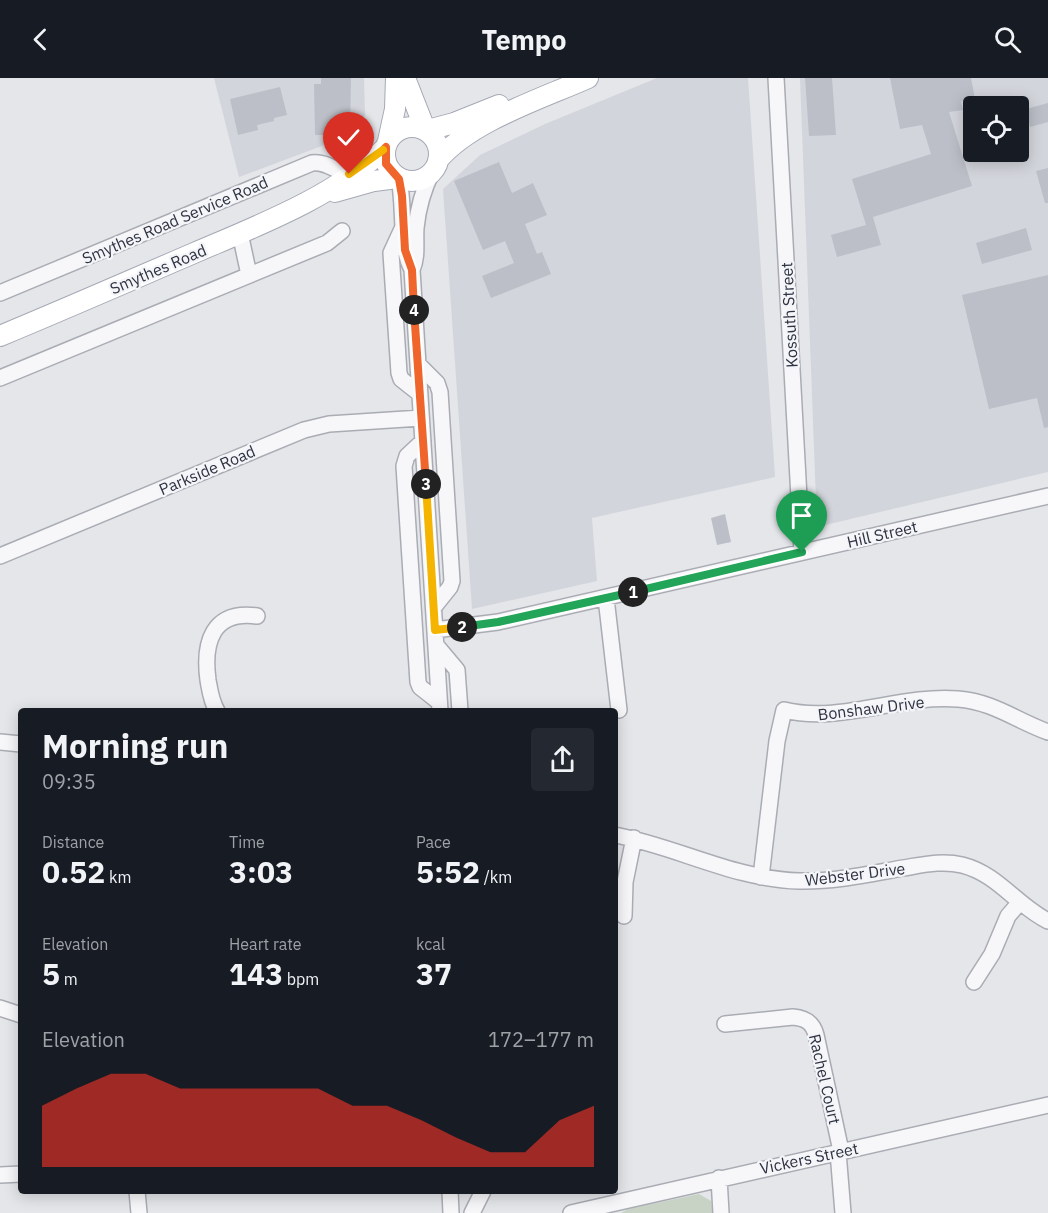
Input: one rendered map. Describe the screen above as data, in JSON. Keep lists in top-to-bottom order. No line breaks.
{"streets":{"main road":["Smythes Road"],"street":["Smythes Road Service Road","Kossuth Street","Parkside Road","Hill Street","Bonshaw Drive","Webster Drive","Rachel Court","Vickers Street"]},"crossings":[["Smythes Road Service Road","Smythes Road"],["Kossuth Street","Hill Street"],["Bonshaw Drive","Webster Drive"],["Rachel Court","Vickers Street"]],"page":{"header":"Tempo","pins":["4","3","1","2"],"heading":["Morning run","09:35"],"stats":[["Distance","0.52 km"],["Time","3:03"],["Pace","5:52 /km"],["Elevation","5 m"],["Heart rate","143 bpm"],["kcal","37"]],"chart":["Elevation","172–177 m"]}}
